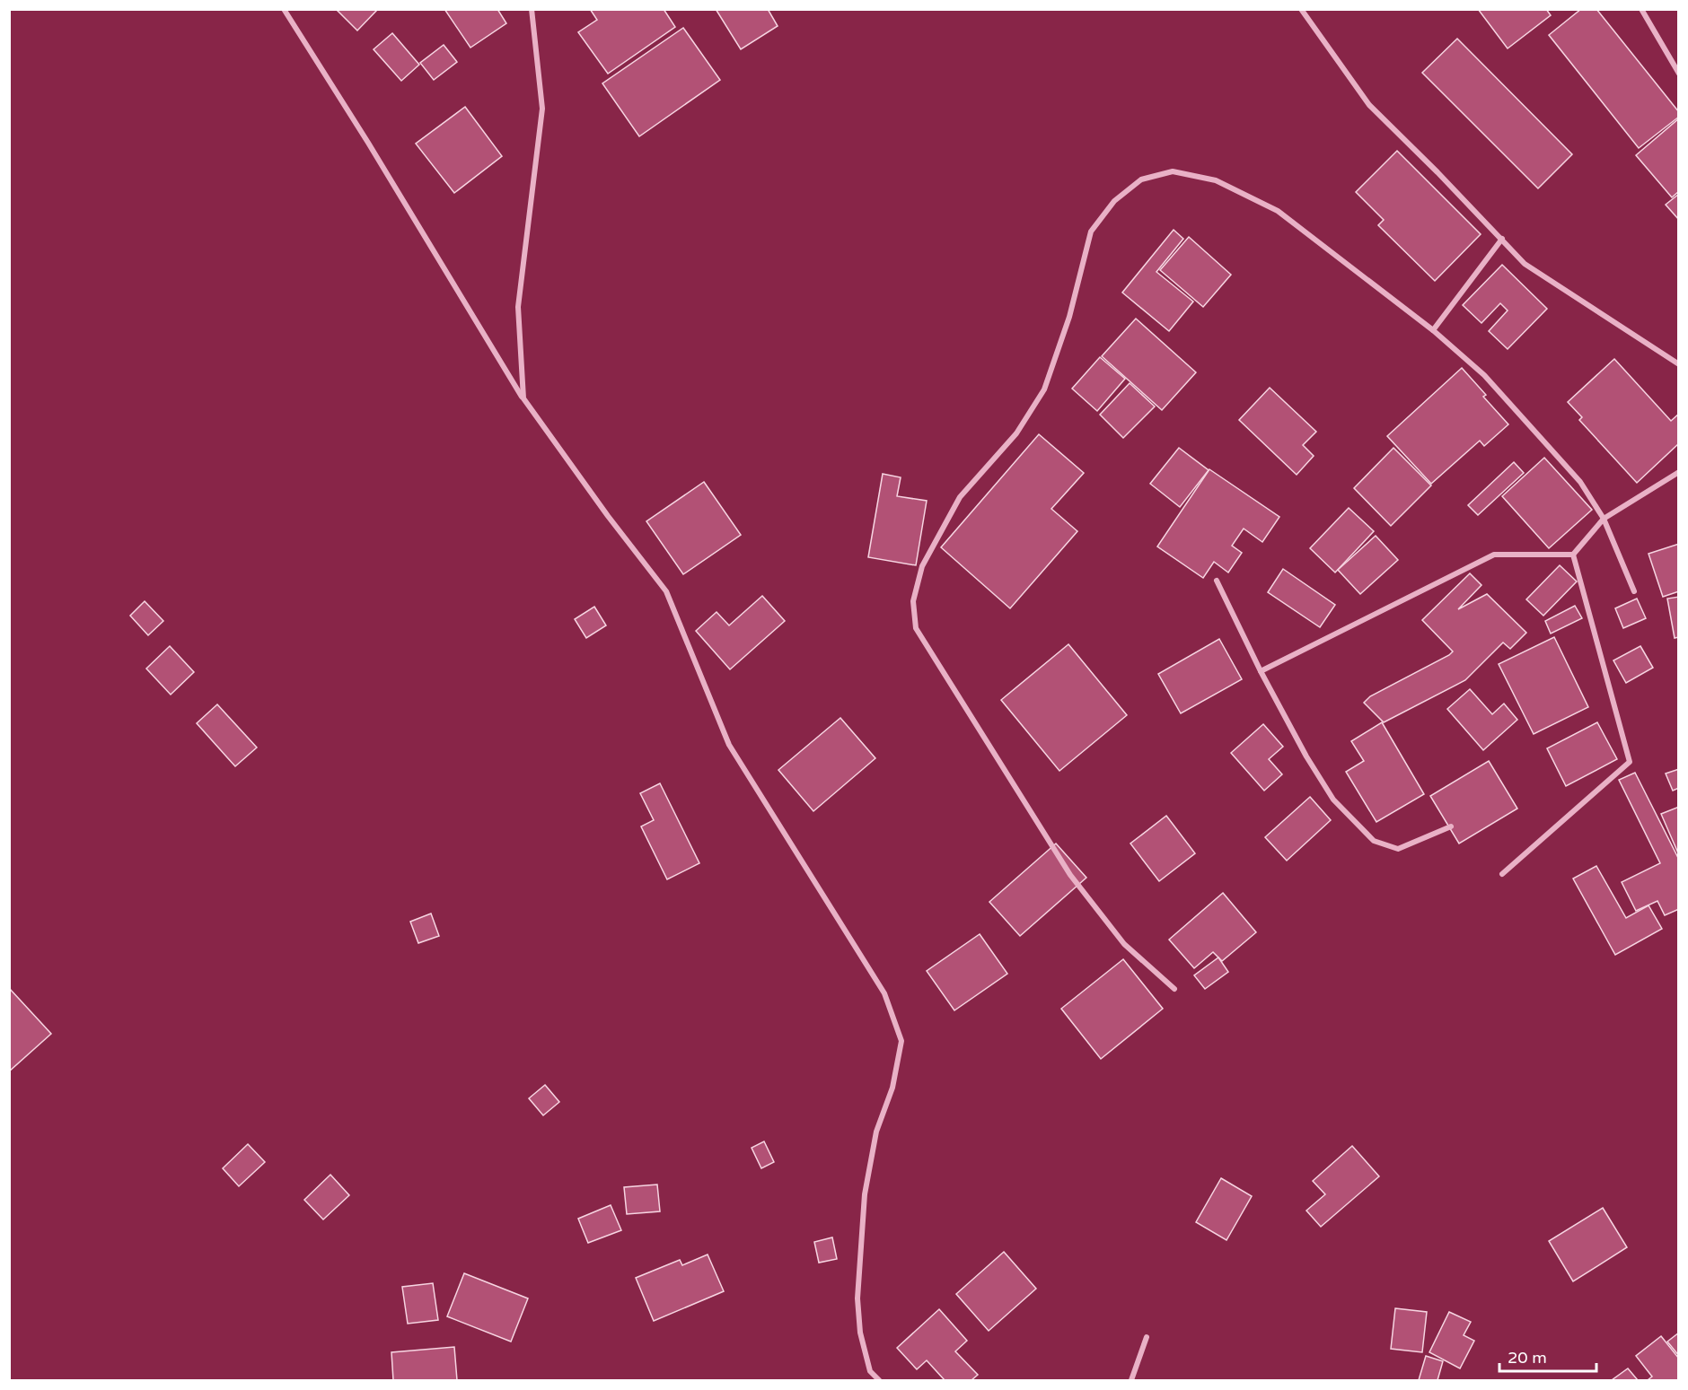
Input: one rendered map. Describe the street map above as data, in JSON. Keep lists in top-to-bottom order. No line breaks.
{"scale_bar":"20 m"}
